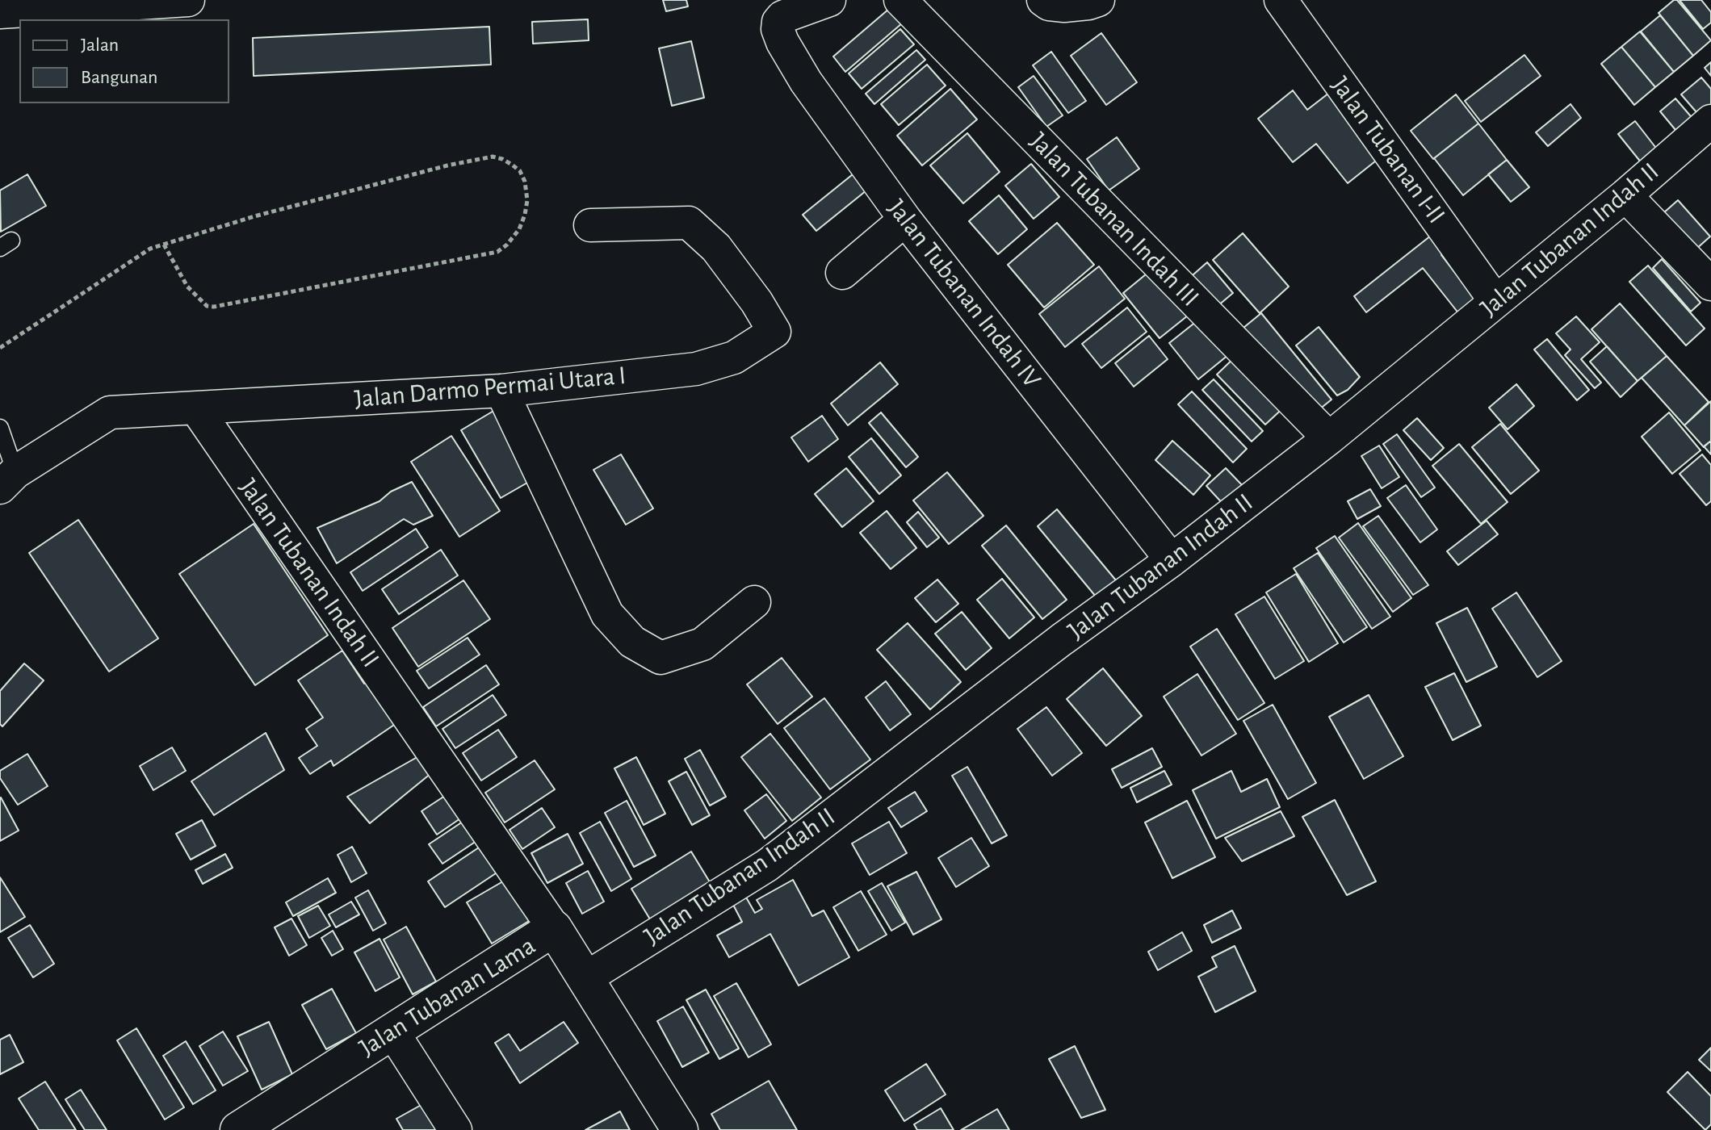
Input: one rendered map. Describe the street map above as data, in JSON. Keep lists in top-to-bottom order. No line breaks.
{"streets":{"street":["Jalan Tubanan I-II","Jalan Tubanan Indah III","Jalan Tubanan Indah II","Jalan Tubanan Indah IV","Jalan Darmo Permai Utara I","Jalan Tubanan Lama"]},"crossings":[["Jalan Tubanan I-II","Jalan Tubanan Indah II"],["Jalan Tubanan Indah III","Jalan Tubanan Indah II"],["Jalan Tubanan Indah II","Jalan Tubanan Indah IV"],["Jalan Tubanan Indah II","Jalan Darmo Permai Utara I"],["Jalan Tubanan Indah II","Jalan Tubanan Lama"]],"legend":["Jalan","Bangunan"]}
